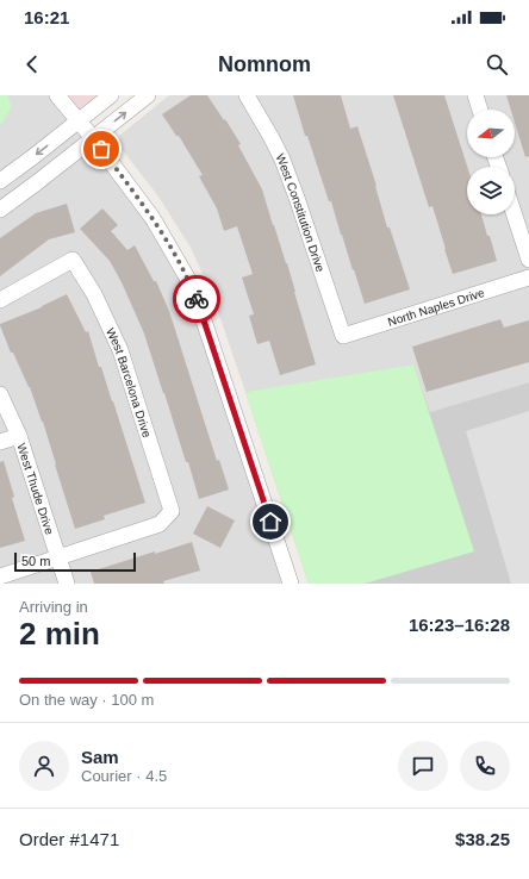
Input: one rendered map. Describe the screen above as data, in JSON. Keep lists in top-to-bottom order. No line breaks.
{"streets":{"street":["West Constitution Drive","North Naples Drive","West Barcelona Drive","West Thude Drive"]},"crossings":[["West Constitution Drive","North Naples Drive"],["West Barcelona Drive","West Thude Drive"]],"scale_bar":"50 m","north":"left","page":{"status":"16:21","header":"Nomnom","scale":"50 m","heading":["2 min","Arriving in","16:23–16:28"],"panel":["Sam","Courier · 4.5","Order #1471","$38.25"],"bar":"On the way · 100 m"}}
